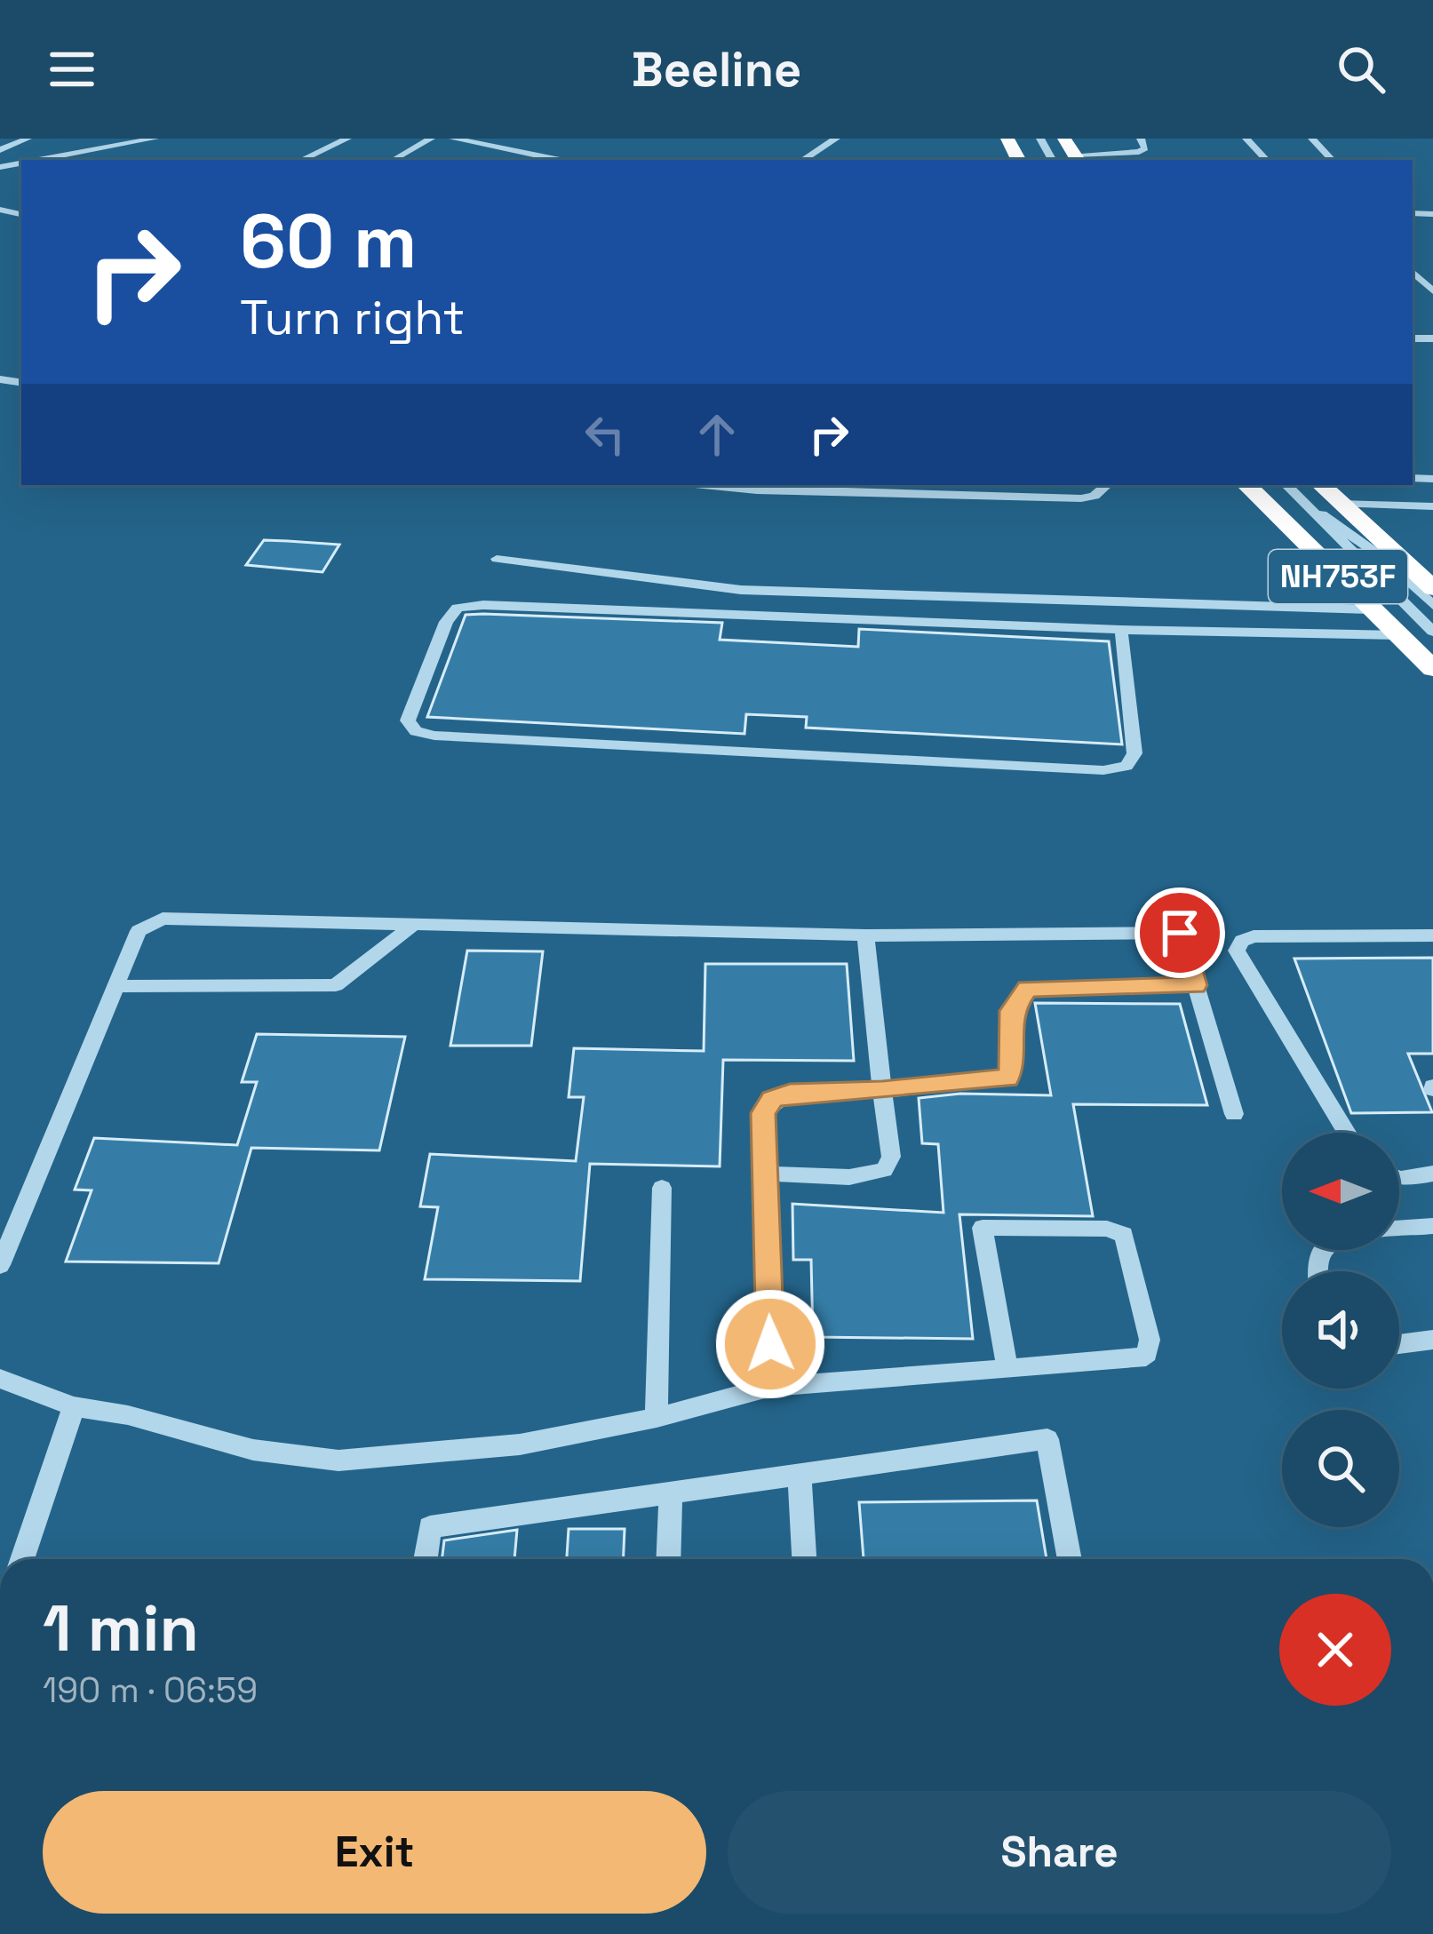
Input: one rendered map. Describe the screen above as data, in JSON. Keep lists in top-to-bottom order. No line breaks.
{"streets":{"highway":["NH753F"]},"north":"left","page":{"header":"Beeline","turn":["60 m","Turn right"],"heading":["1 min","190 m · 06:59"],"buttons":["Exit","Share"]}}
